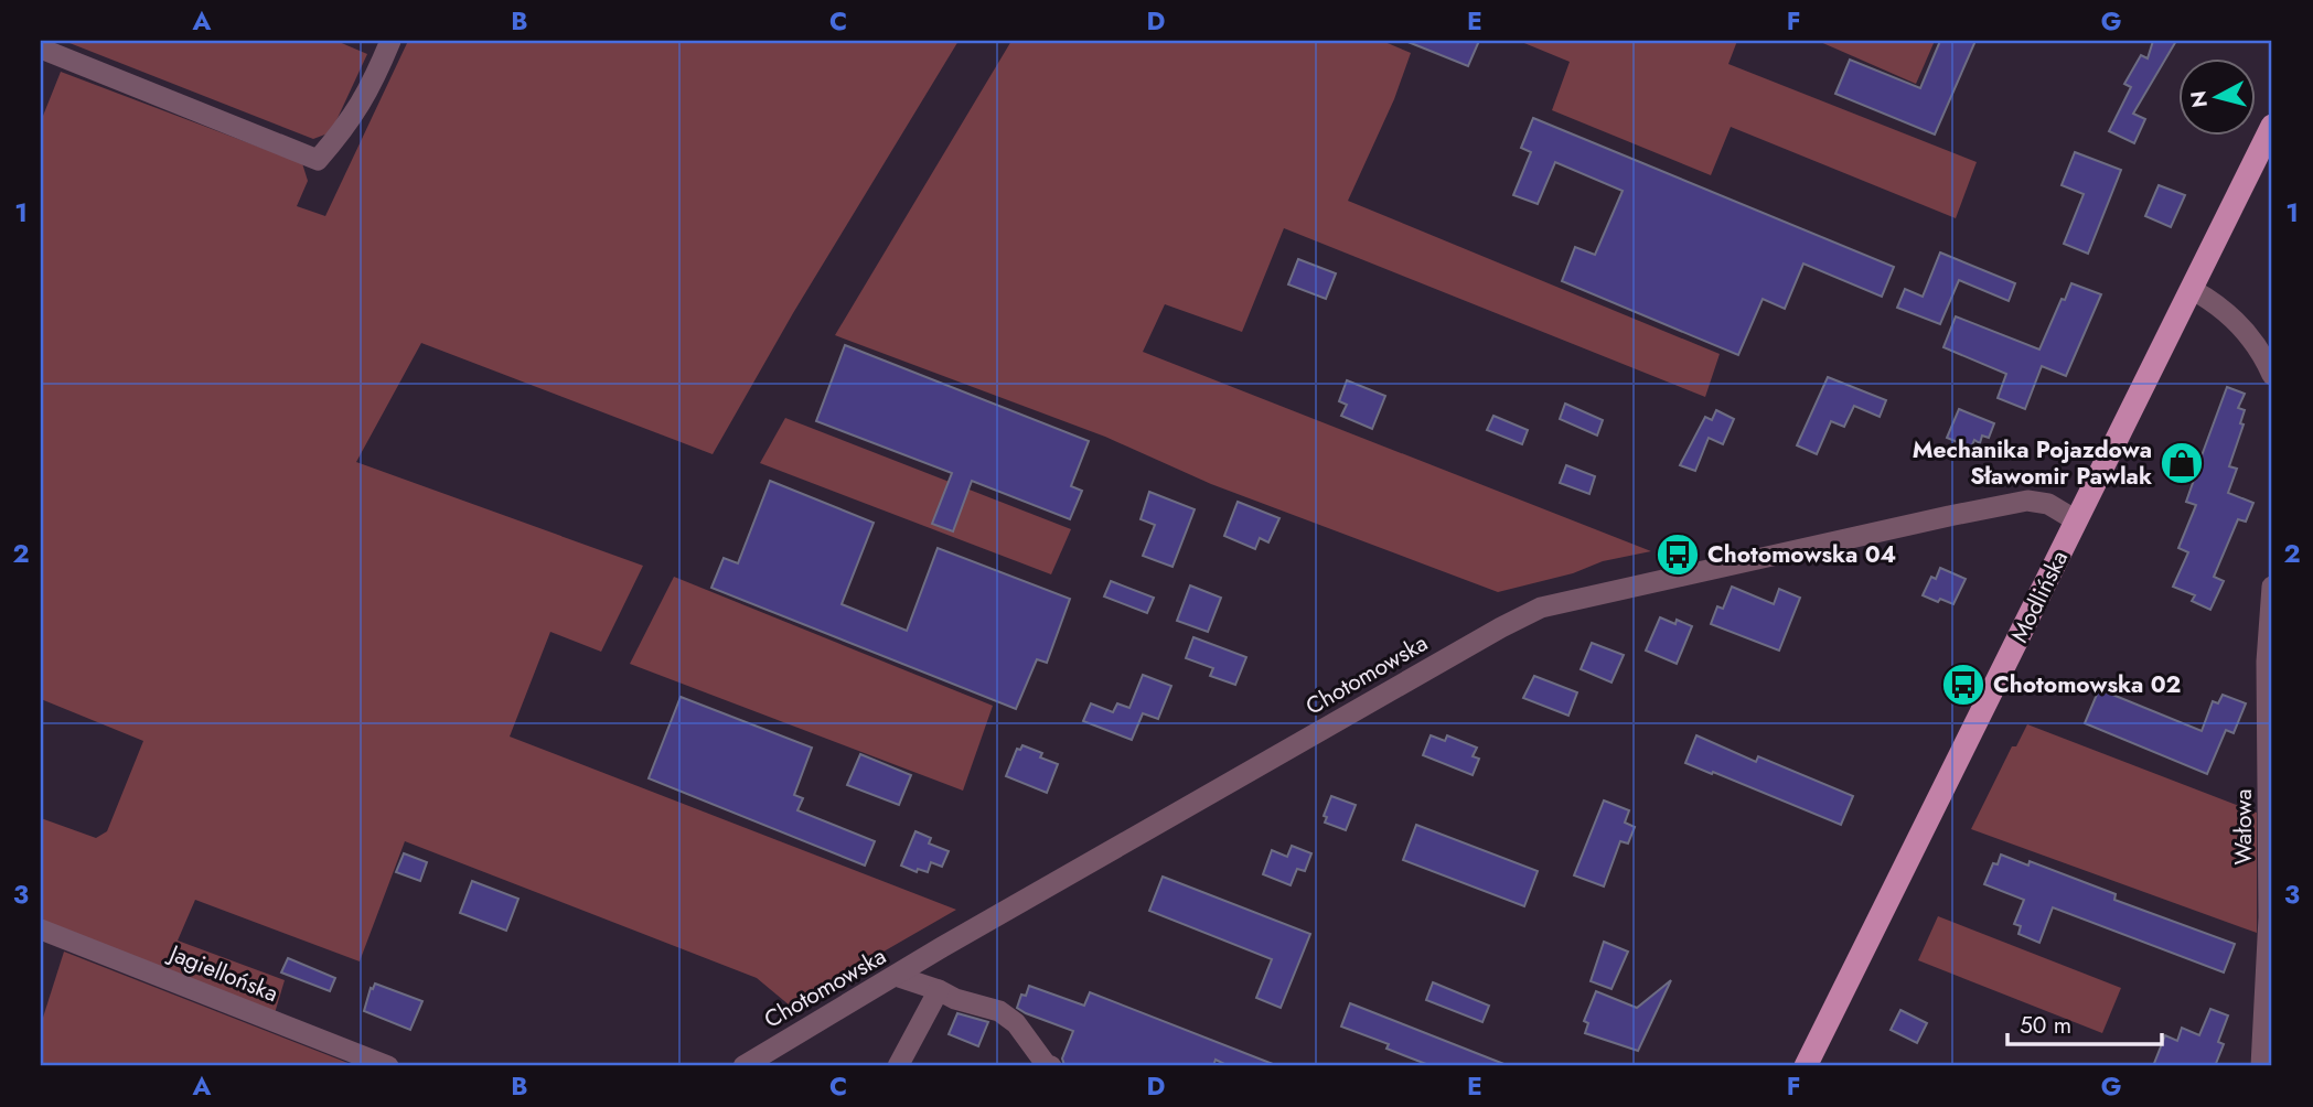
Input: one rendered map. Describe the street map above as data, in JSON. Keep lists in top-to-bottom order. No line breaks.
{"streets":{"main road":["Modlińska"],"street":["Chotomowska","Wałowa","Jagiellońska"]},"crossings":[["Modlińska","Chotomowska"]],"places":{"shop":["Mechanika Pojazdowa Sławomir Pawlak"],"bus stop":["Chotomowska 04","Chotomowska 02"]},"scale_bar":"50 m","north":"left","grid":{"columns":["A","B","C","D","E","F","G"],"rows":["1","2","3"]}}
